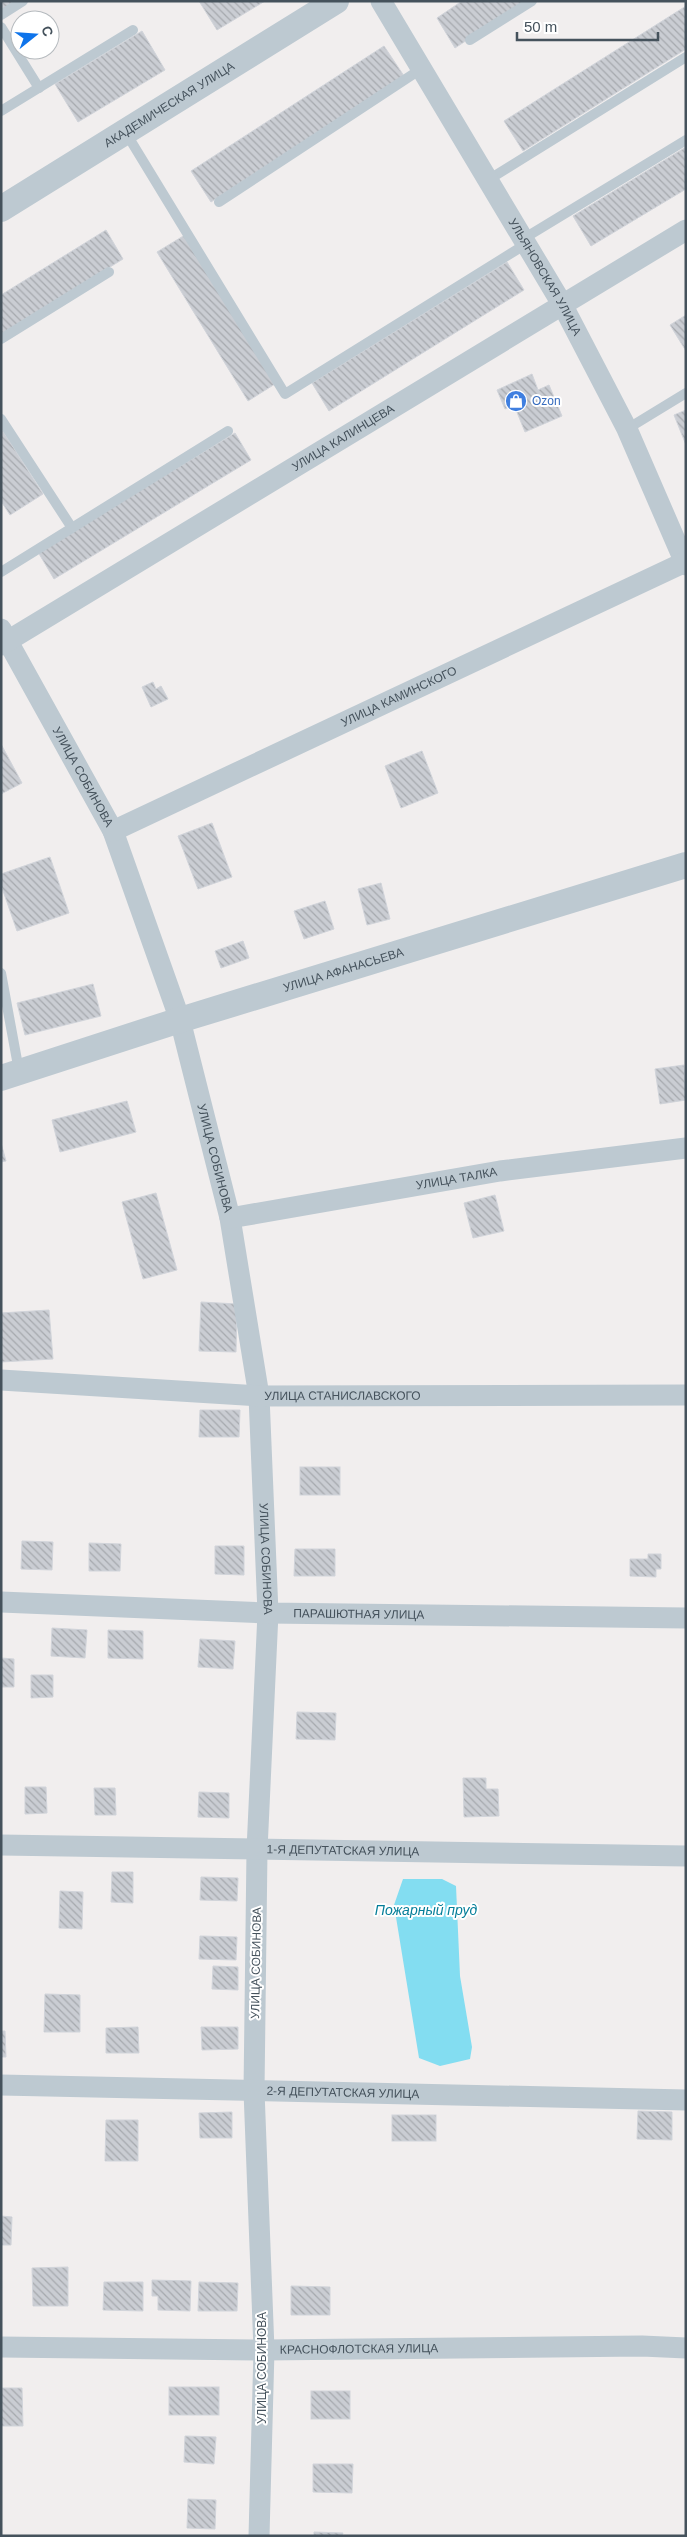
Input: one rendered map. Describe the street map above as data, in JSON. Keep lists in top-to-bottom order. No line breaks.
{"streets":{"street":["АКАДЕМИЧЕСКАЯ УЛИЦА","УЛЬЯНОВСКАЯ УЛИЦА","УЛИЦА КАЛИНЦЕВА","УЛИЦА КАМИНСКОГО","УЛИЦА СОБИНОВА","УЛИЦА АФАНАСЬЕВА","УЛИЦА ТАЛКА","УЛИЦА СТАНИСЛАВСКОГО","ПАРАШЮТНАЯ УЛИЦА","1-Я ДЕПУТАТСКАЯ УЛИЦА","2-Я ДЕПУТАТСКАЯ УЛИЦА","КРАСНОФЛОТСКАЯ УЛИЦА"]},"crossings":[["УЛЬЯНОВСКАЯ УЛИЦА","УЛИЦА КАЛИНЦЕВА"],["УЛЬЯНОВСКАЯ УЛИЦА","УЛИЦА КАМИНСКОГО"],["УЛИЦА КАЛИНЦЕВА","УЛИЦА СОБИНОВА"],["УЛИЦА КАМИНСКОГО","УЛИЦА СОБИНОВА"],["УЛИЦА СОБИНОВА","УЛИЦА АФАНАСЬЕВА"],["УЛИЦА СОБИНОВА","УЛИЦА ТАЛКА"],["УЛИЦА СОБИНОВА","УЛИЦА СТАНИСЛАВСКОГО"],["УЛИЦА СОБИНОВА","ПАРАШЮТНАЯ УЛИЦА"],["УЛИЦА СОБИНОВА","1-Я ДЕПУТАТСКАЯ УЛИЦА"],["УЛИЦА СОБИНОВА","2-Я ДЕПУТАТСКАЯ УЛИЦА"],["УЛИЦА СОБИНОВА","КРАСНОФЛОТСКАЯ УЛИЦА"]],"water":["Пожарный пруд"],"places":{"shop":["Ozon"]},"scale_bar":"50 m","north":"right"}
